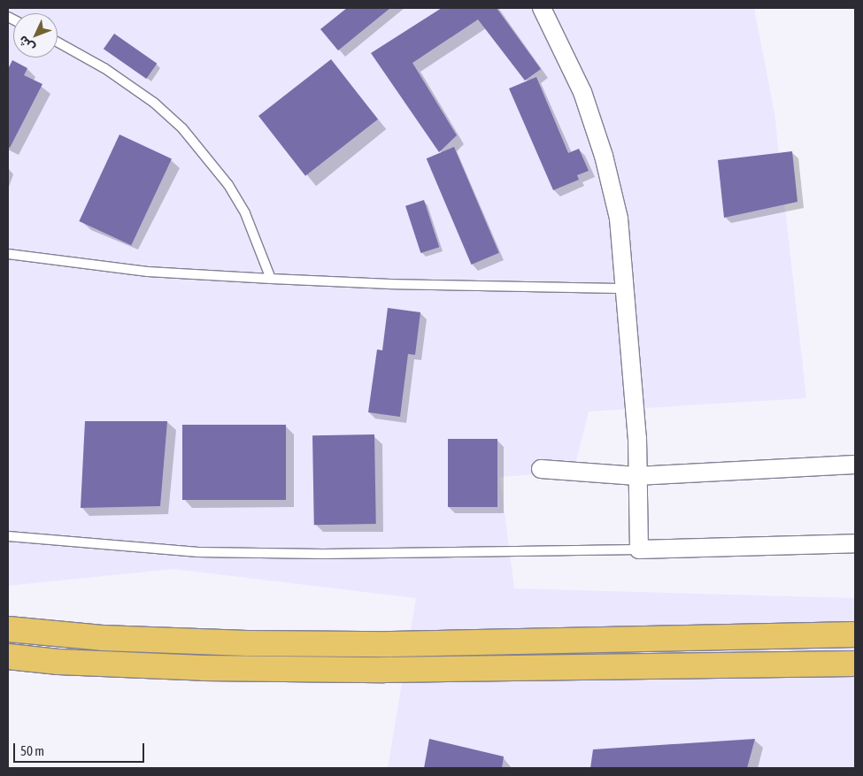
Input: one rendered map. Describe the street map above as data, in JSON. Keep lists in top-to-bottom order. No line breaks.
{"scale_bar":"50 m","north":"bottom left"}
